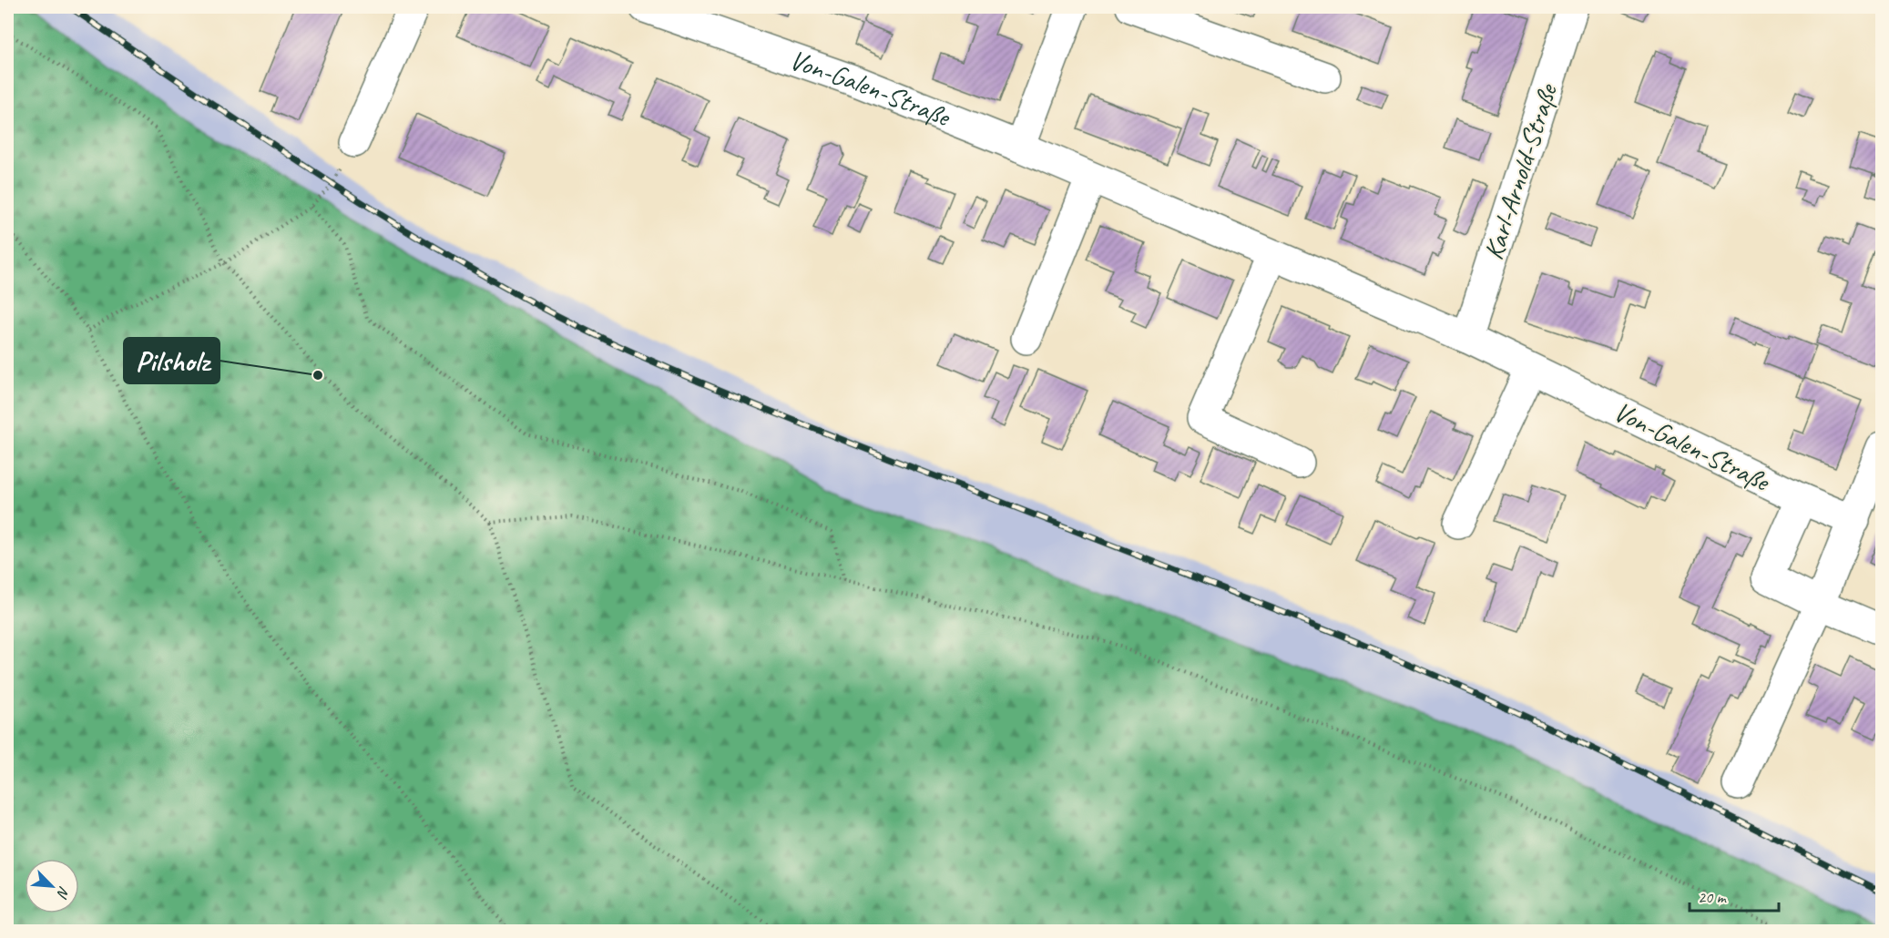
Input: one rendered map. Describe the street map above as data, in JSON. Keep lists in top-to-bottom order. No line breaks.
{"streets":{"street":["Von-Galen-Straße","Karl-Arnold-Straße"]},"crossings":[["Von-Galen-Straße","Karl-Arnold-Straße"]],"places":["Pilsholz"],"scale_bar":"20 m","north":"bottom right"}
